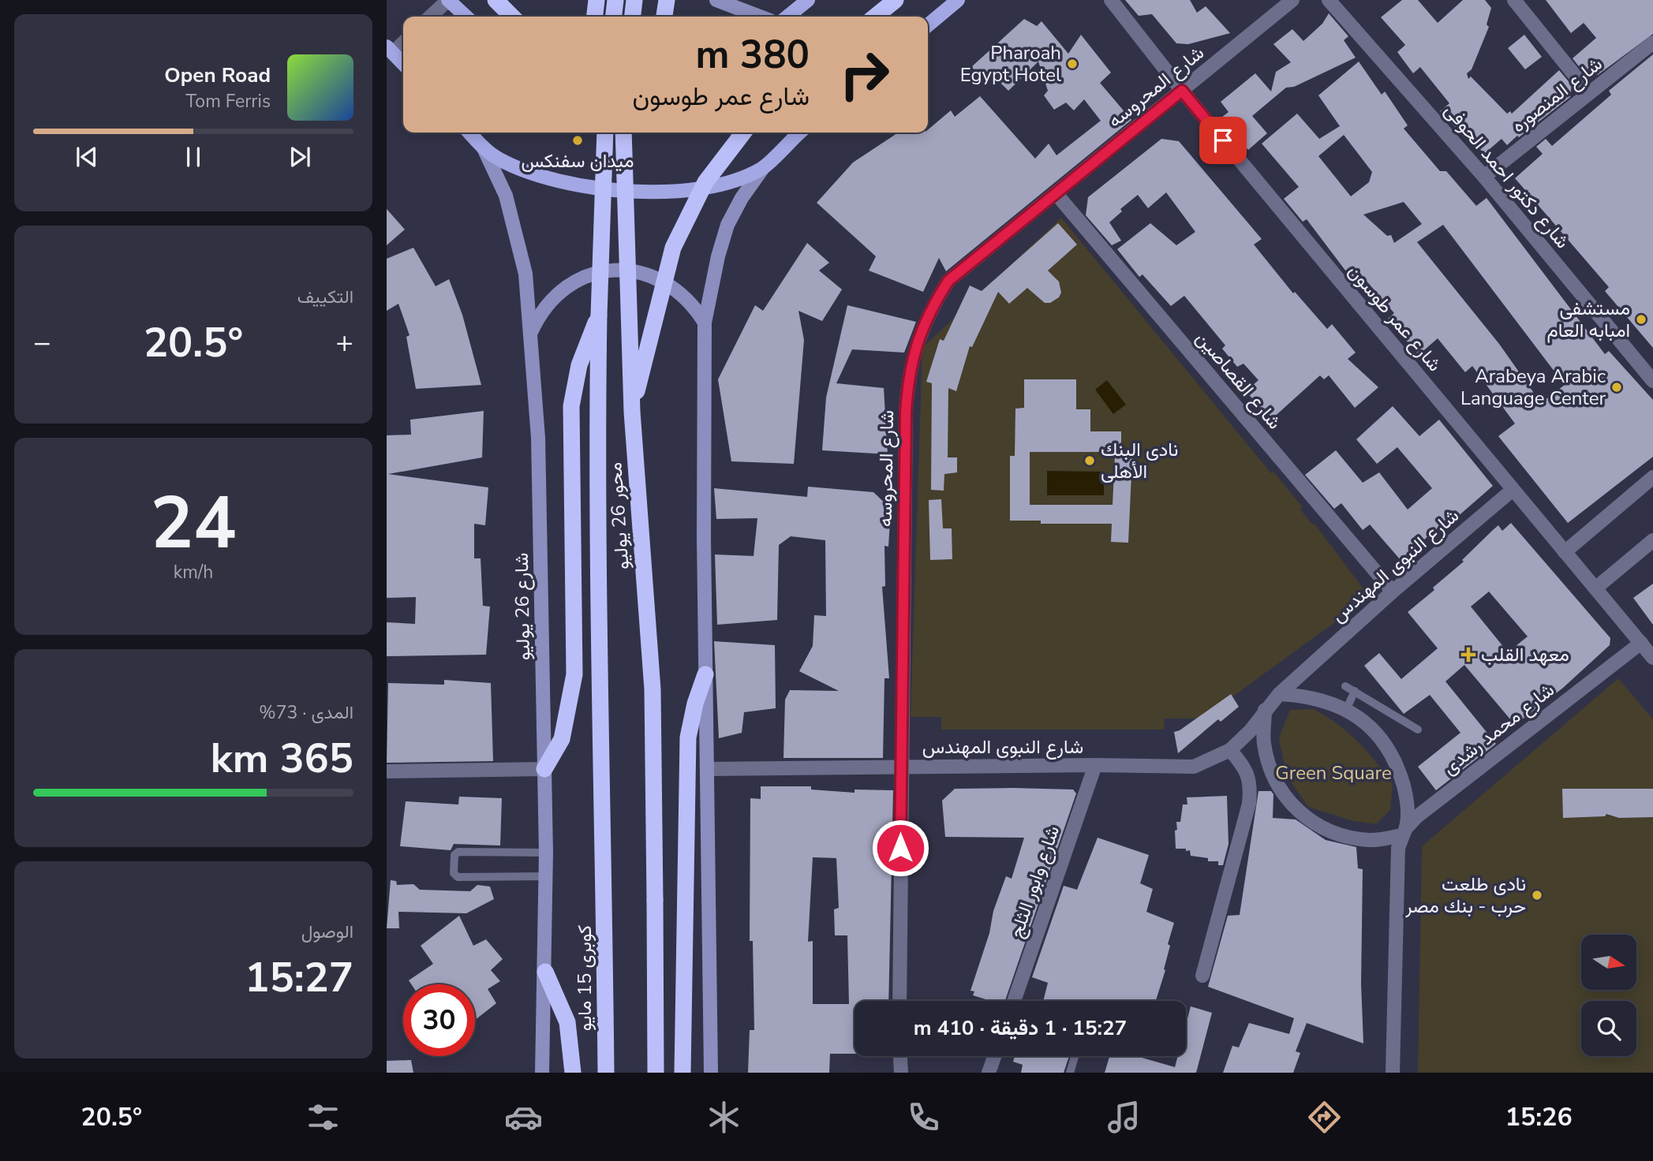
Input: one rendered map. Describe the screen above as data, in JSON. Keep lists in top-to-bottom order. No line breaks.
{"streets":{"highway":["محور 26 يوليو","كوبرى 15 مايو"],"main road":["شارع 26 يوليو"],"street":["شارع المحروسه","شارع المنصوره","شارع دكتور احمد الحوفى","شارع عمر طوسون","شارع القصاصين","شارع النبوى المهندس","شارع محمد رشدى","شارع وابور الثلج"]},"crossings":[["شارع المحروسه","شارع عمر طوسون"],["شارع المحروسه","شارع القصاصين"],["شارع المحروسه","شارع النبوى المهندس"],["شارع المنصوره","شارع دكتور احمد الحوفى"],["شارع عمر طوسون","شارع النبوى المهندس"],["شارع عمر طوسون","شارع محمد رشدى"],["شارع القصاصين","شارع النبوى المهندس"],["محور 26 يوليو","كوبرى 15 مايو"],["شارع النبوى المهندس","شارع محمد رشدى"],["شارع النبوى المهندس","شارع وابور الثلج"]],"parks":["Green Square"],"places":{"other":["Pharoah Egypt Hotel","ميدان سفنكس","مستشفى امبابه العام","Arabeya Arabic Language Center","نادى البنك الأهلى","نادى طلعت حرب - بنك مصر"],"health":["معهد القلب"]},"north":"right","page":{"turn":["380 m","شارع عمر طوسون"],"song":["Open Road","Tom Ferris"],"tile":["التكييف",["24","km/h"],["المدى · 73%","365 km"],["الوصول","15:27"]],"heat":["−","20.5°","+"],"limit":"30","trip":"15:27 · 1 دقيقة · 410 m","tabs":["15:26","20.5°"]}}
